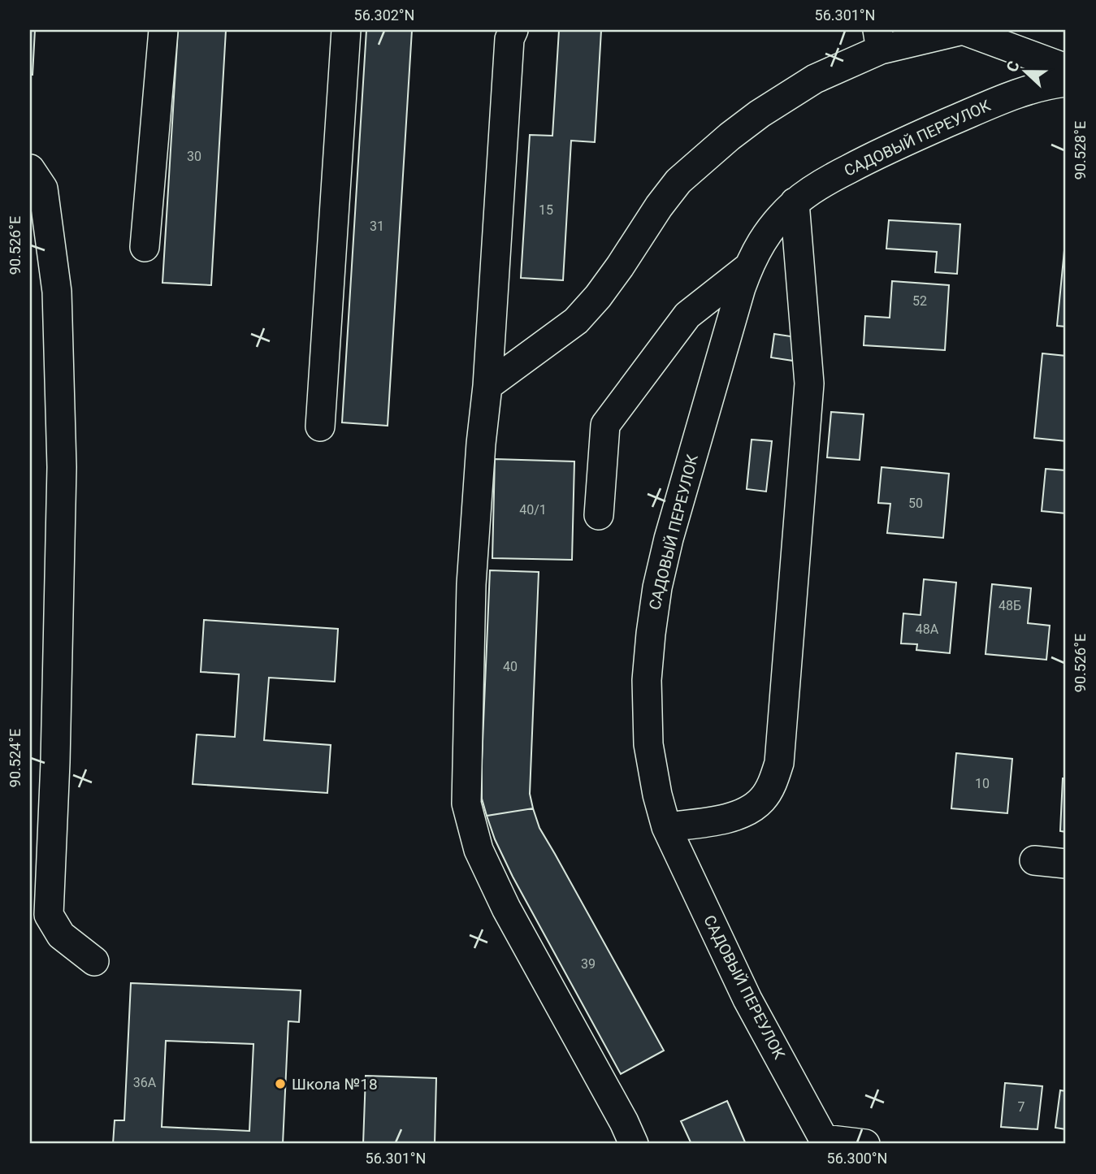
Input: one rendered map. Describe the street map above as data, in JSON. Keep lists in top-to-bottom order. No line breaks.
{"streets":{"street":["САДОВЫЙ ПЕРЕУЛОК"]},"places":["Школа №18"],"house_numbers":["30","15","31","52","50","40/1","48Б","48А","40","10","39","36А","7"],"north":"left","coordinates":["56.302°N","56.301°N","90.528°E","90.526°E","90.524°E","56.300°N"]}
